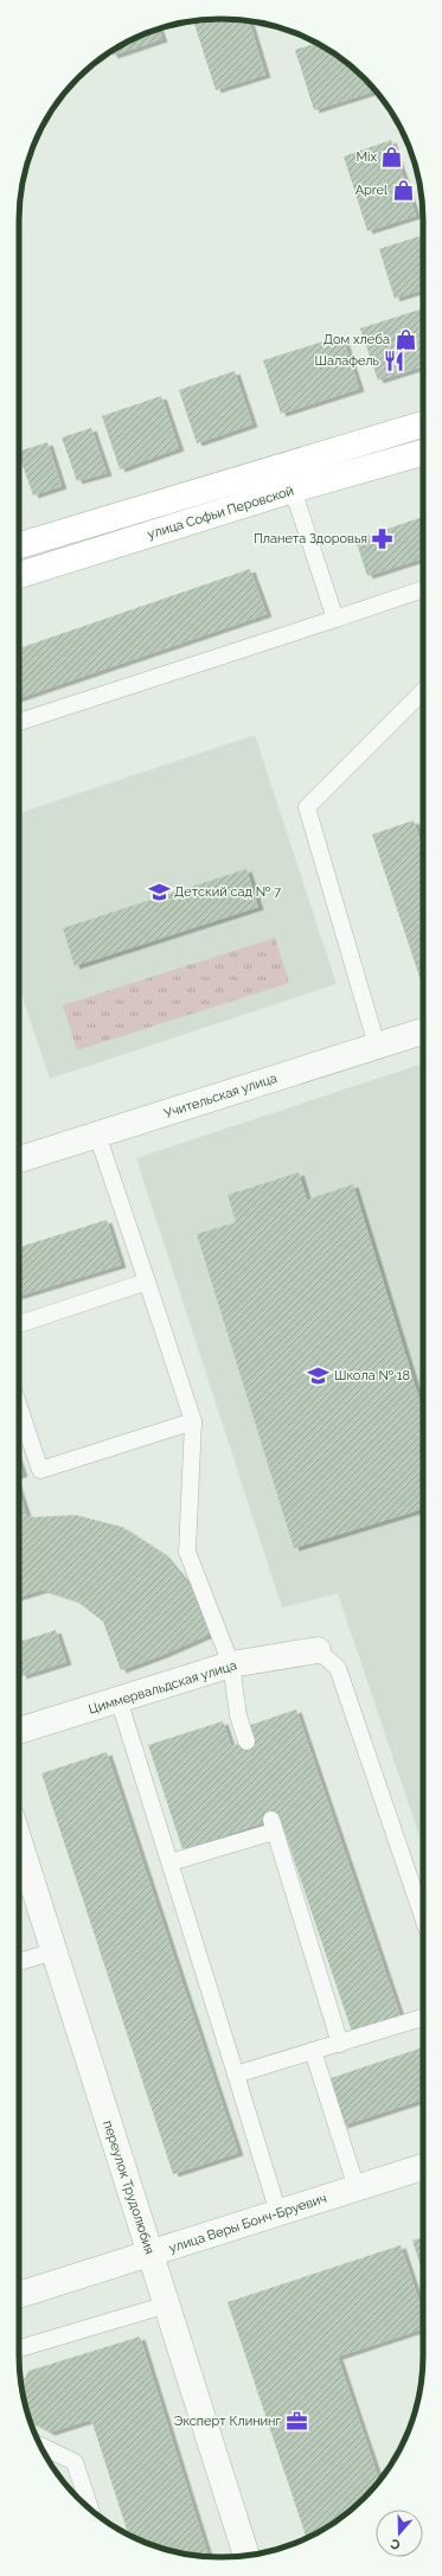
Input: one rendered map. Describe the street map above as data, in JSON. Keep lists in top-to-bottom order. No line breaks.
{"streets":{"main road":["улица Софьи Перовской"],"street":["Учительская улица","Циммервальдская улица","переулок Трудолюбия","улица Веры Бонч-Бруевич"]},"crossings":[["переулок Трудолюбия","улица Веры Бонч-Бруевич"]],"places":{"shop":["Mix","Aprel","Дом хлеба"],"restaurant":["Шалафель"],"pharmacy":["Планета Здоровья"],"school or university":["Детский сад № 7","Школа № 18"],"office":["Эксперт Клининг"]},"north":"bottom"}
